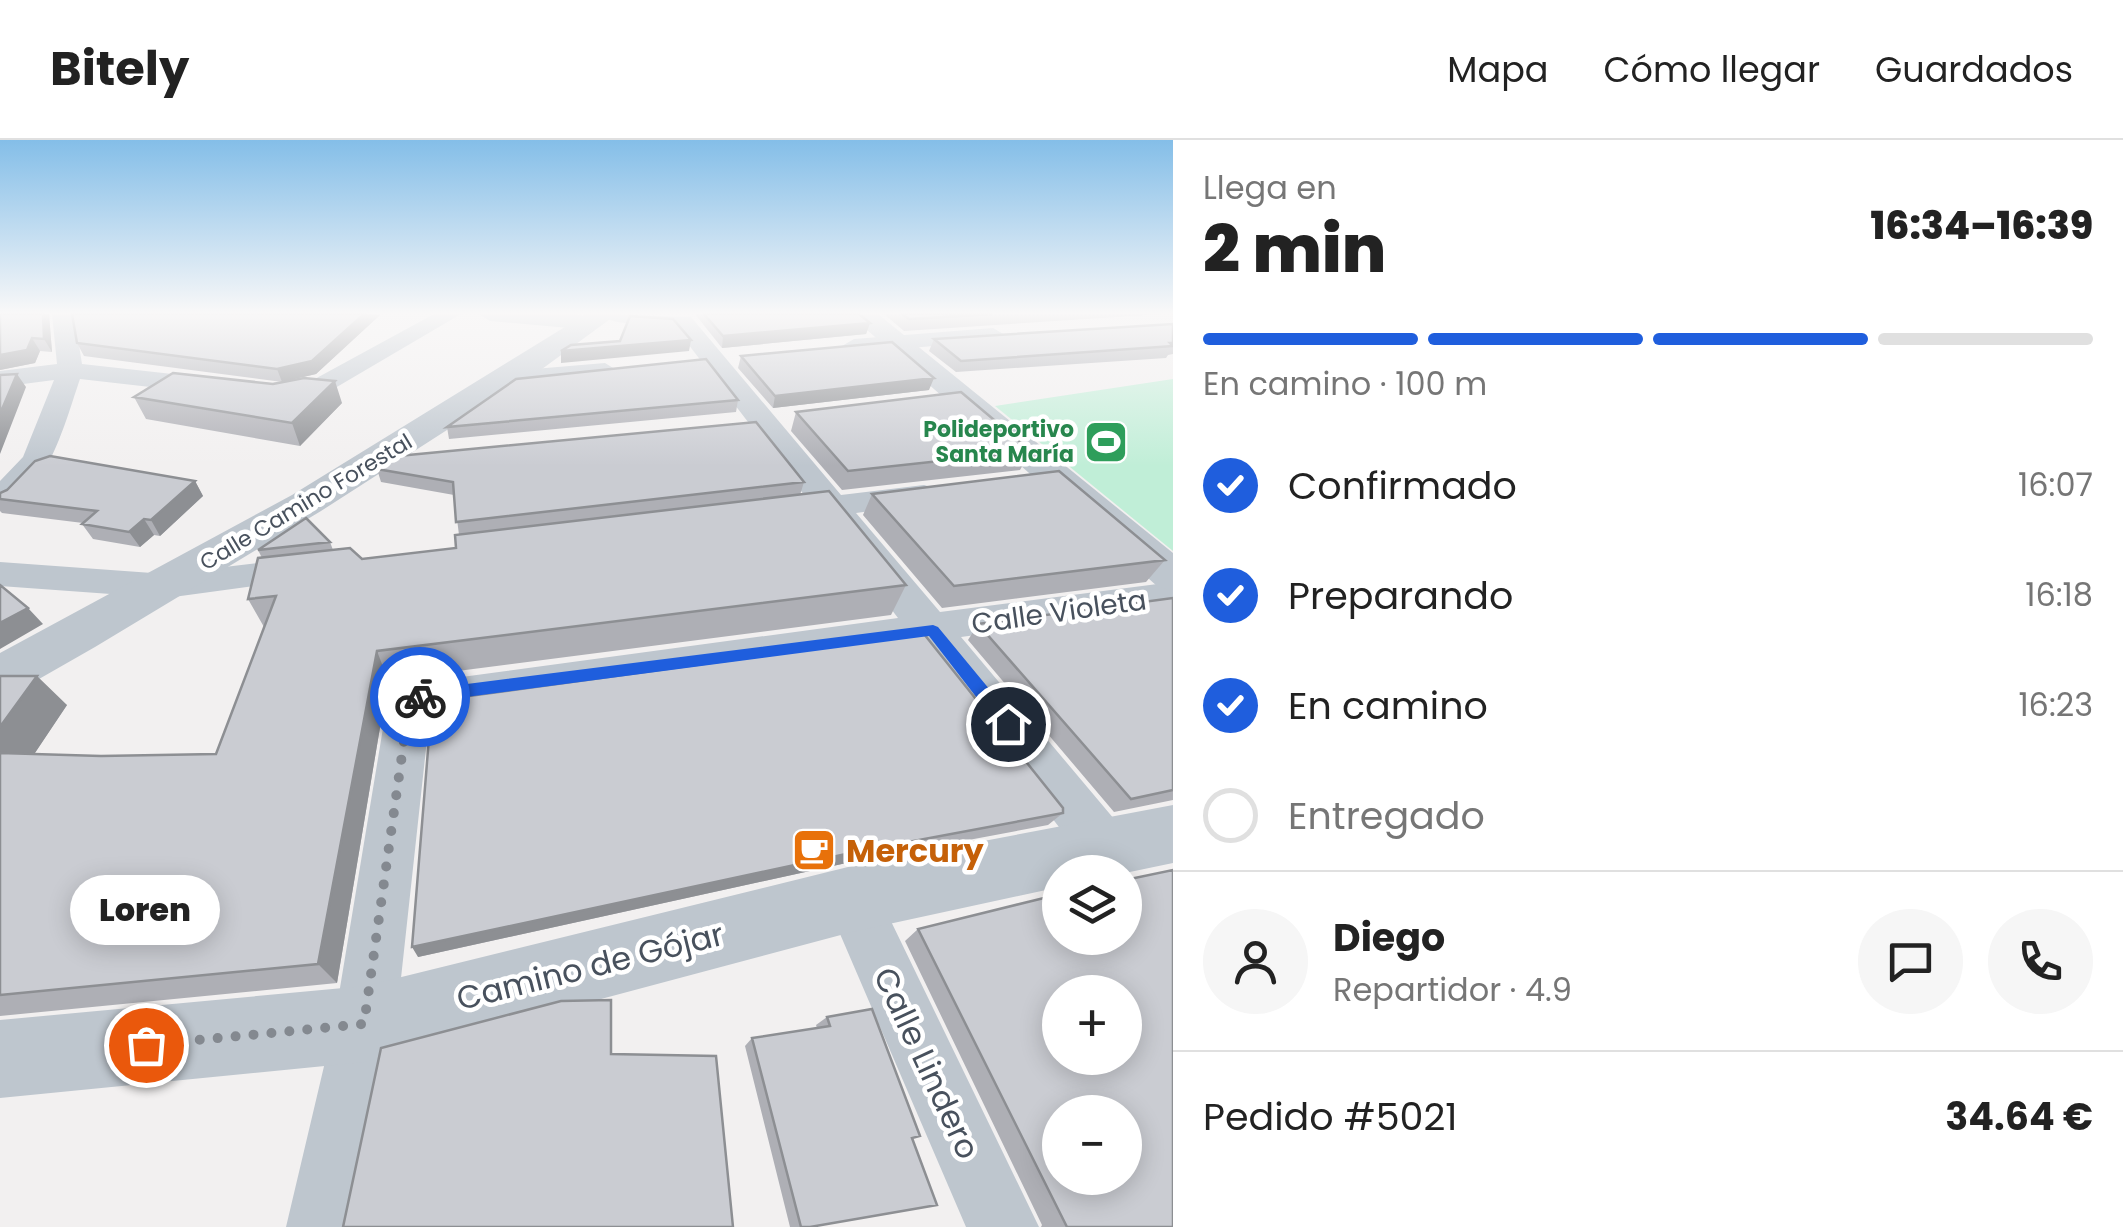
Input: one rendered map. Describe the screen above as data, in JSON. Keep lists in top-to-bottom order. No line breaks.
{"streets":{"street":["Calle Camino Forestal","Calle Violeta","Camino de Gójar","Calle Lindero"]},"crossings":[["Calle Violeta","Camino de Gójar"],["Camino de Gójar","Calle Lindero"]],"places":{"sports":["Polideportivo Santa María"],"cafe":["Mercury"],"other":["Loren"]},"page":{"header":"Bitely","nav":["Mapa","Cómo llegar","Guardados"],"heading":["2 min","Llega en","16:34–16:39"],"panel":["Diego","Repartidor · 4.9","Pedido #5021","34.64 €"],"bar":"En camino · 100 m","list":[["Confirmado","16:07"],["Preparando","16:18"],["En camino","16:23"],"Entregado"],"map_buttons":["+","−"],"bubble":"Loren"}}
